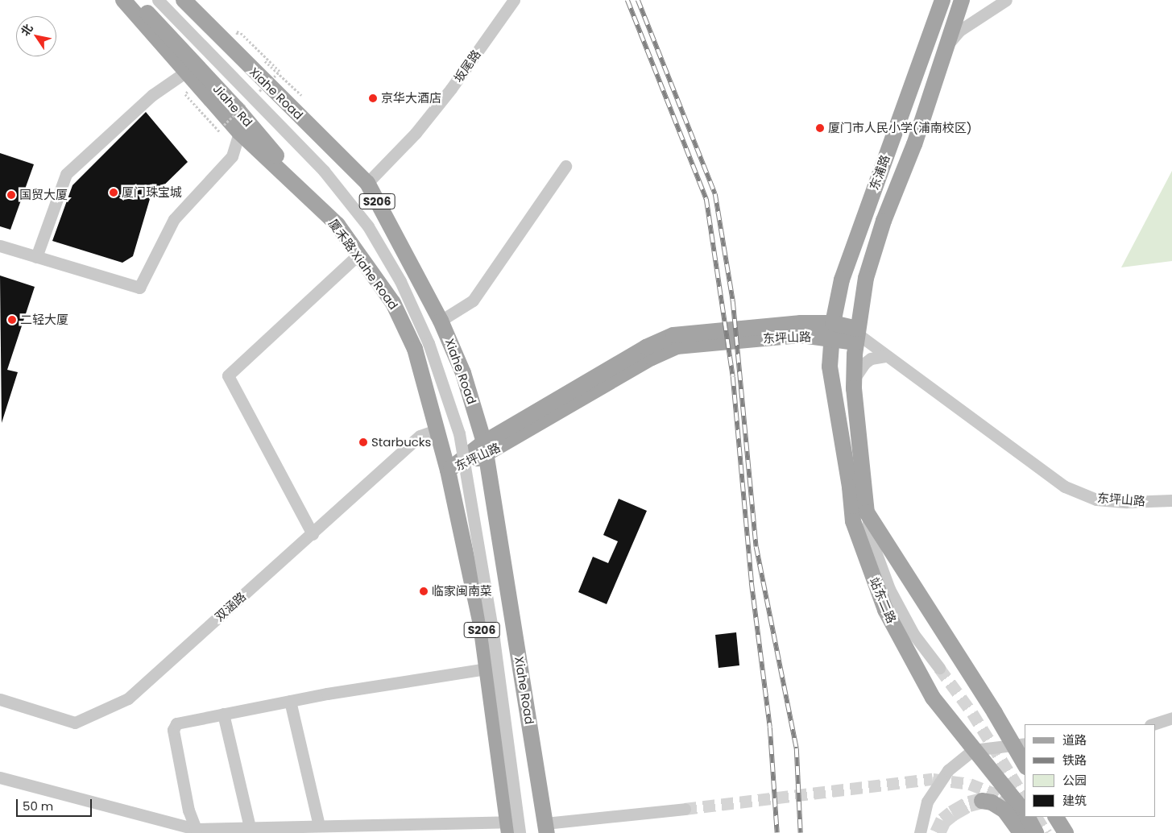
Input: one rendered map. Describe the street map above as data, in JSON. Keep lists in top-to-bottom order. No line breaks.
{"streets":{"main road":["Xiahe Road","Jiahe Rd","东浦路","S206","厦禾路 Xiahe Road","东坪山路","站东二路"],"street":["坂尾路","双涵路"]},"crossings":[["坂尾路","Xiahe Road"],["Xiahe Road","东坪山路"],["Jiahe Rd","S206"],["Jiahe Rd","厦禾路 Xiahe Road"],["东浦路","东坪山路"],["东浦路","站东二路"],["S206","厦禾路 Xiahe Road"],["S206","东坪山路"],["S206","双涵路"],["厦禾路 Xiahe Road","双涵路"],["东坪山路","站东二路"]],"places":["京华大酒店","厦门市人民小学(浦南校区)","厦门珠宝城","国贸大厦","二轻大厦","Starbucks","临家闽南菜"],"legend":["道路","铁路","公园","建筑"],"scale_bar":"50 m","north":"top left"}
